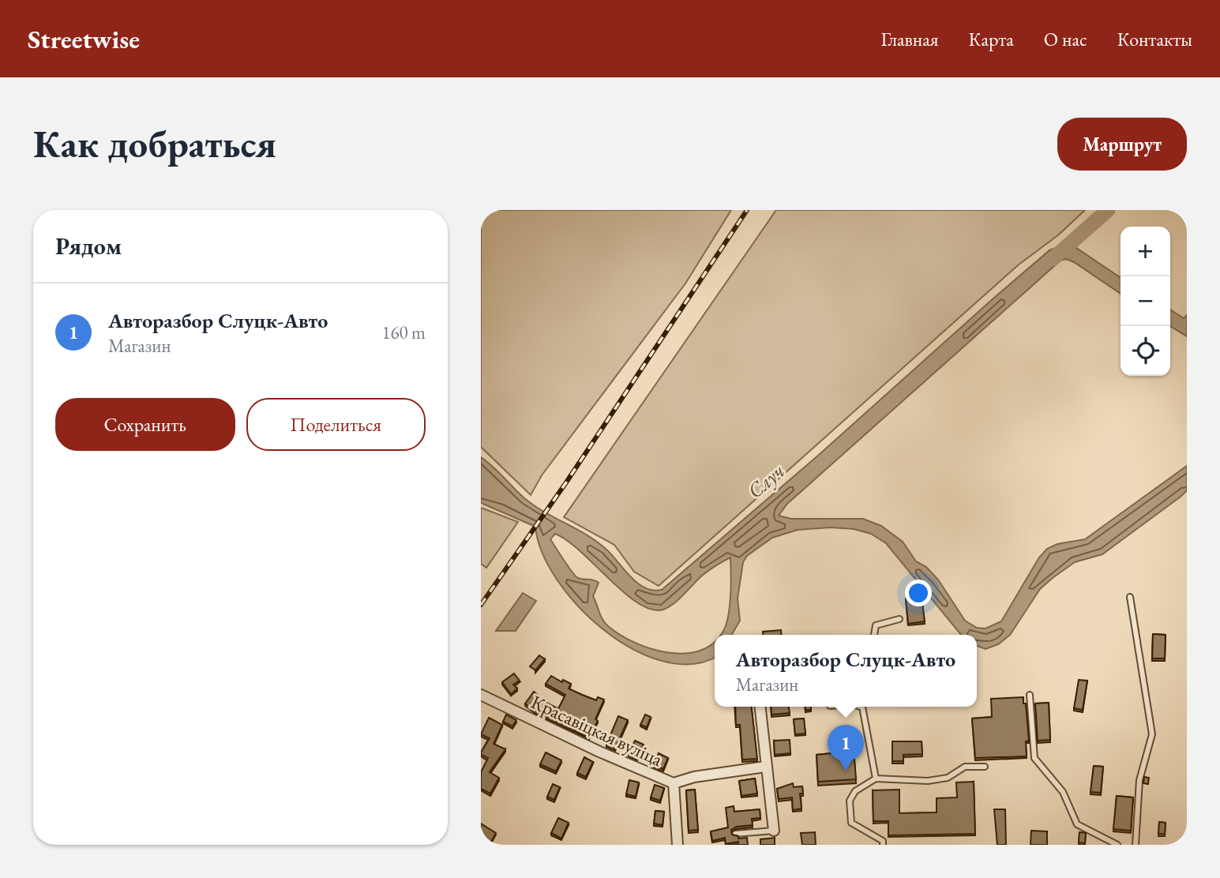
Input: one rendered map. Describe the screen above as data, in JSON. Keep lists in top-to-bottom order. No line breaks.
{"streets":{"street":["Красавіцкая вуліца"]},"water":["Случ"],"page":{"header":"Streetwise","nav":["Главная","Карта","О нас","Контакты"],"buttons":["Маршрут",["Сохранить","Поделиться"]],"title":"Как добраться","heading":"Рядом","map_buttons":["+","−"],"list":[{"mark":"1","name":"Авторазбор Слуцк-Авто","note":"Магазин","value":"160 m"}],"popup":["Авторазбор Слуцк-Авто","Магазин"],"pins":"1"}}
